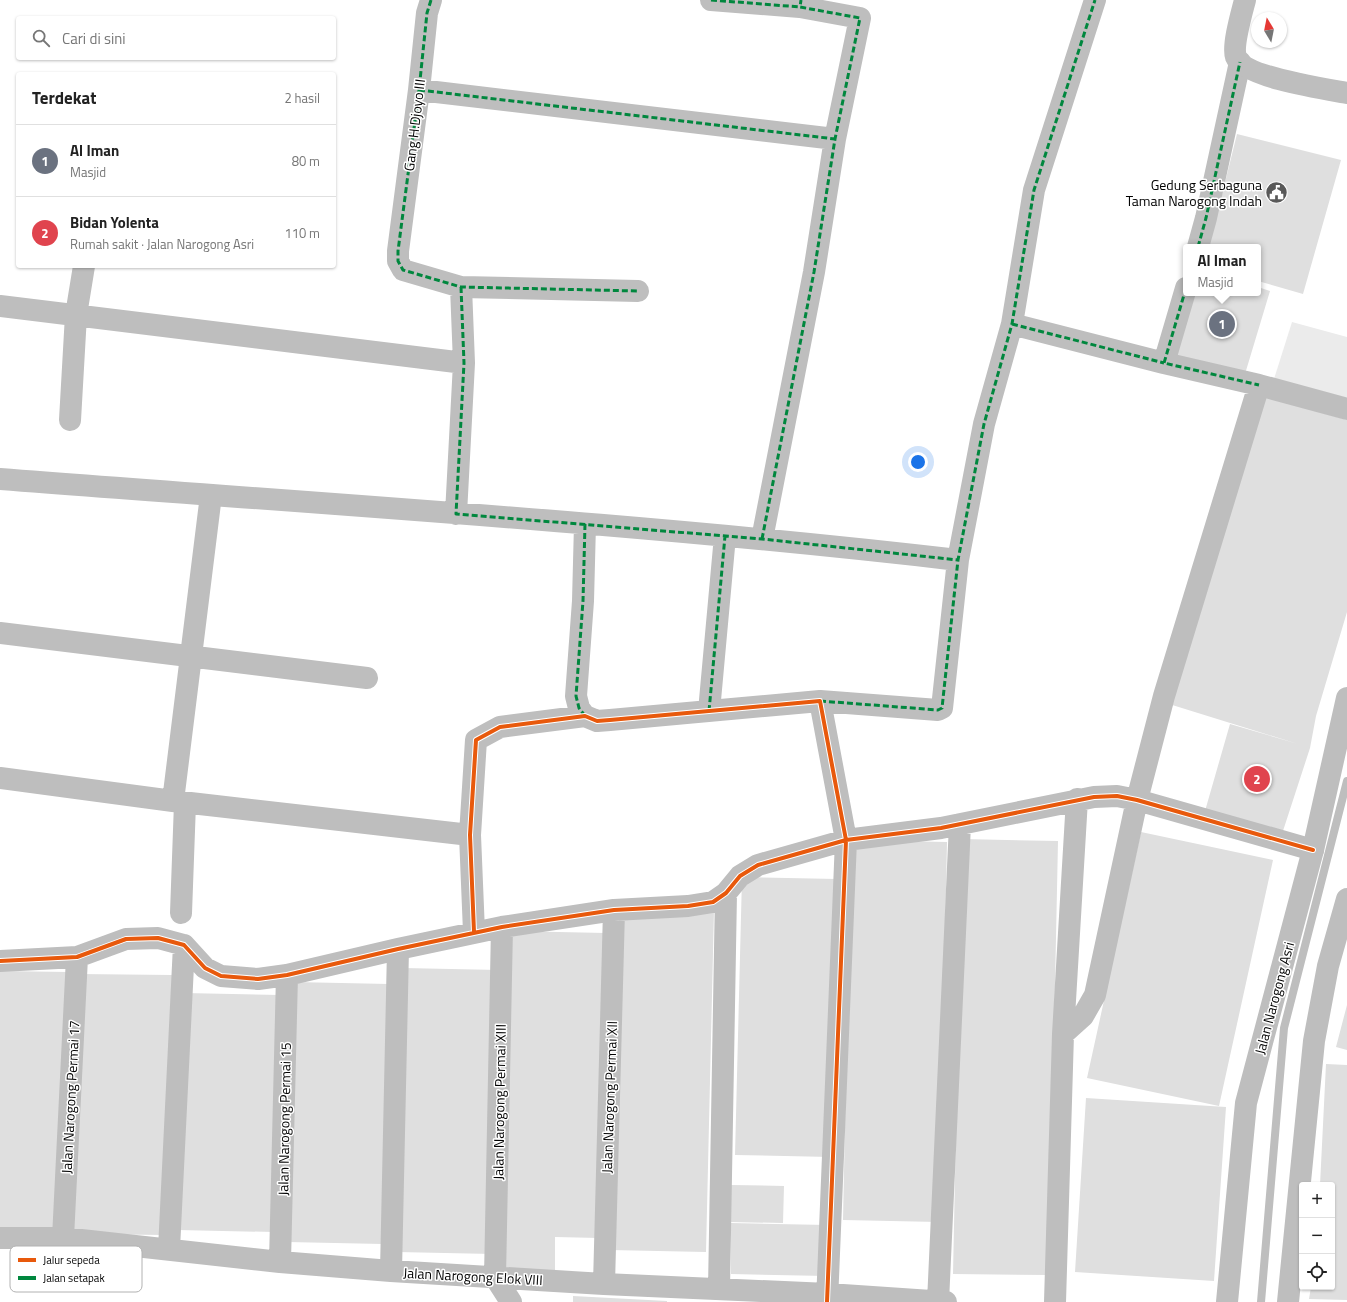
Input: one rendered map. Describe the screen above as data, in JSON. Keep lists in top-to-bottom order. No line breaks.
{"streets":{"street":["Gang H.Djoyo III","Jalan Narogong Asri","Jalan Narogong Permai 17","Jalan Narogong Permai XII","Jalan Narogong Permai XIII","Jalan Narogong Permai 15","Jalan Narogong Elok VIII"]},"crossings":[["Jalan Narogong Permai 17","Jalan Narogong Elok VIII"],["Jalan Narogong Permai XII","Jalan Narogong Elok VIII"],["Jalan Narogong Permai XIII","Jalan Narogong Elok VIII"],["Jalan Narogong Permai 15","Jalan Narogong Elok VIII"]],"places":{"public building":["Gedung Serbaguna Taman Narogong Indah"]},"legend":["Jalur sepeda","Jalan setapak"],"north":"top","page":{"search":"Cari di sini","heading":["Terdekat","2 hasil"],"list":[{"mark":"1","name":"Al Iman","note":"Masjid","value":"80 m"},{"mark":"2","name":"Bidan Yolenta","note":"Rumah sakit · Jalan Narogong Asri","value":"110 m"}],"popup":["Al Iman","Masjid"],"pins":["1","2"],"map_buttons":["+","−"]}}
